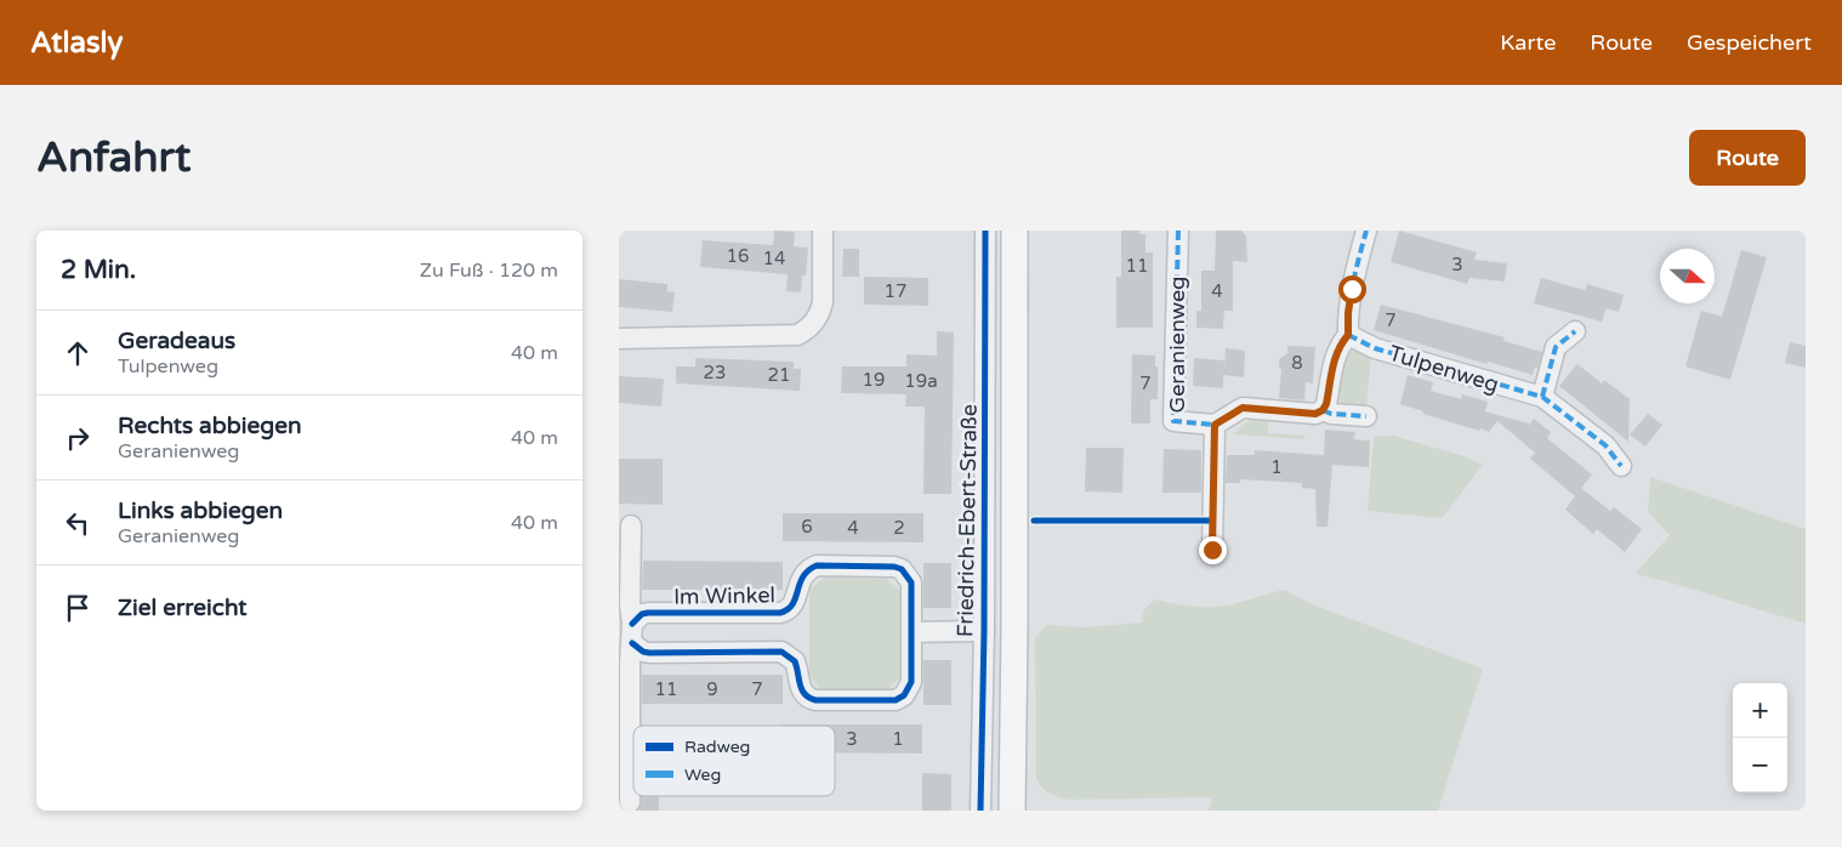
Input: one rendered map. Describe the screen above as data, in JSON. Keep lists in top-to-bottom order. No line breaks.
{"streets":{"street":["Geranienweg","Tulpenweg","Friedrich-Ebert-Straße","Im Winkel"]},"house_numbers":["16","14","3","11","17","4","7","8","23","21","19","19a","7","1","6","4","2","11","9","7","3","1"],"legend":["Radweg","Weg"],"north":"right","page":{"header":"Atlasly","nav":["Karte","Route","Gespeichert"],"buttons":"Route","title":"Anfahrt","heading":["2 Min.","Zu Fuß · 120 m"],"list":[["Geradeaus","Tulpenweg","40 m"],["Rechts abbiegen","Geranienweg","40 m"],["Links abbiegen","Geranienweg","40 m"],"Ziel erreicht"],"map_buttons":["+","−"]}}
